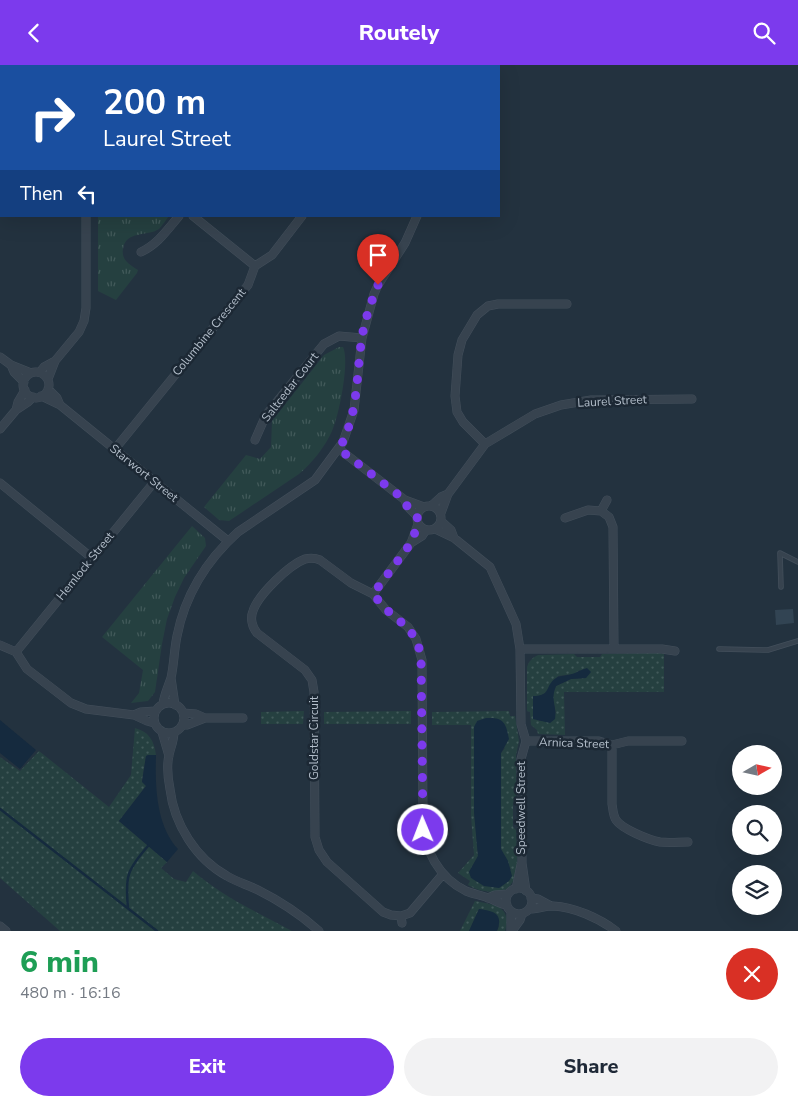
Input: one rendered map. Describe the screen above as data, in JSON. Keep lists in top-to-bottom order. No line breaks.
{"streets":{"street":["Columbine Crescent","Saltcedar Court","Laurel Street","Starwort Street","Hemlock Street","Goldstar Circuit","Arnica Street","Speedwell Street"]},"crossings":[["Columbine Crescent","Starwort Street"],["Laurel Street","Speedwell Street"],["Starwort Street","Hemlock Street"],["Goldstar Circuit","Speedwell Street"],["Arnica Street","Speedwell Street"]],"north":"right","page":{"header":"Routely","turn":["200 m","Laurel Street"],"then":"Then","heading":["6 min","480 m · 16:16"],"buttons":["Exit","Share"]}}
